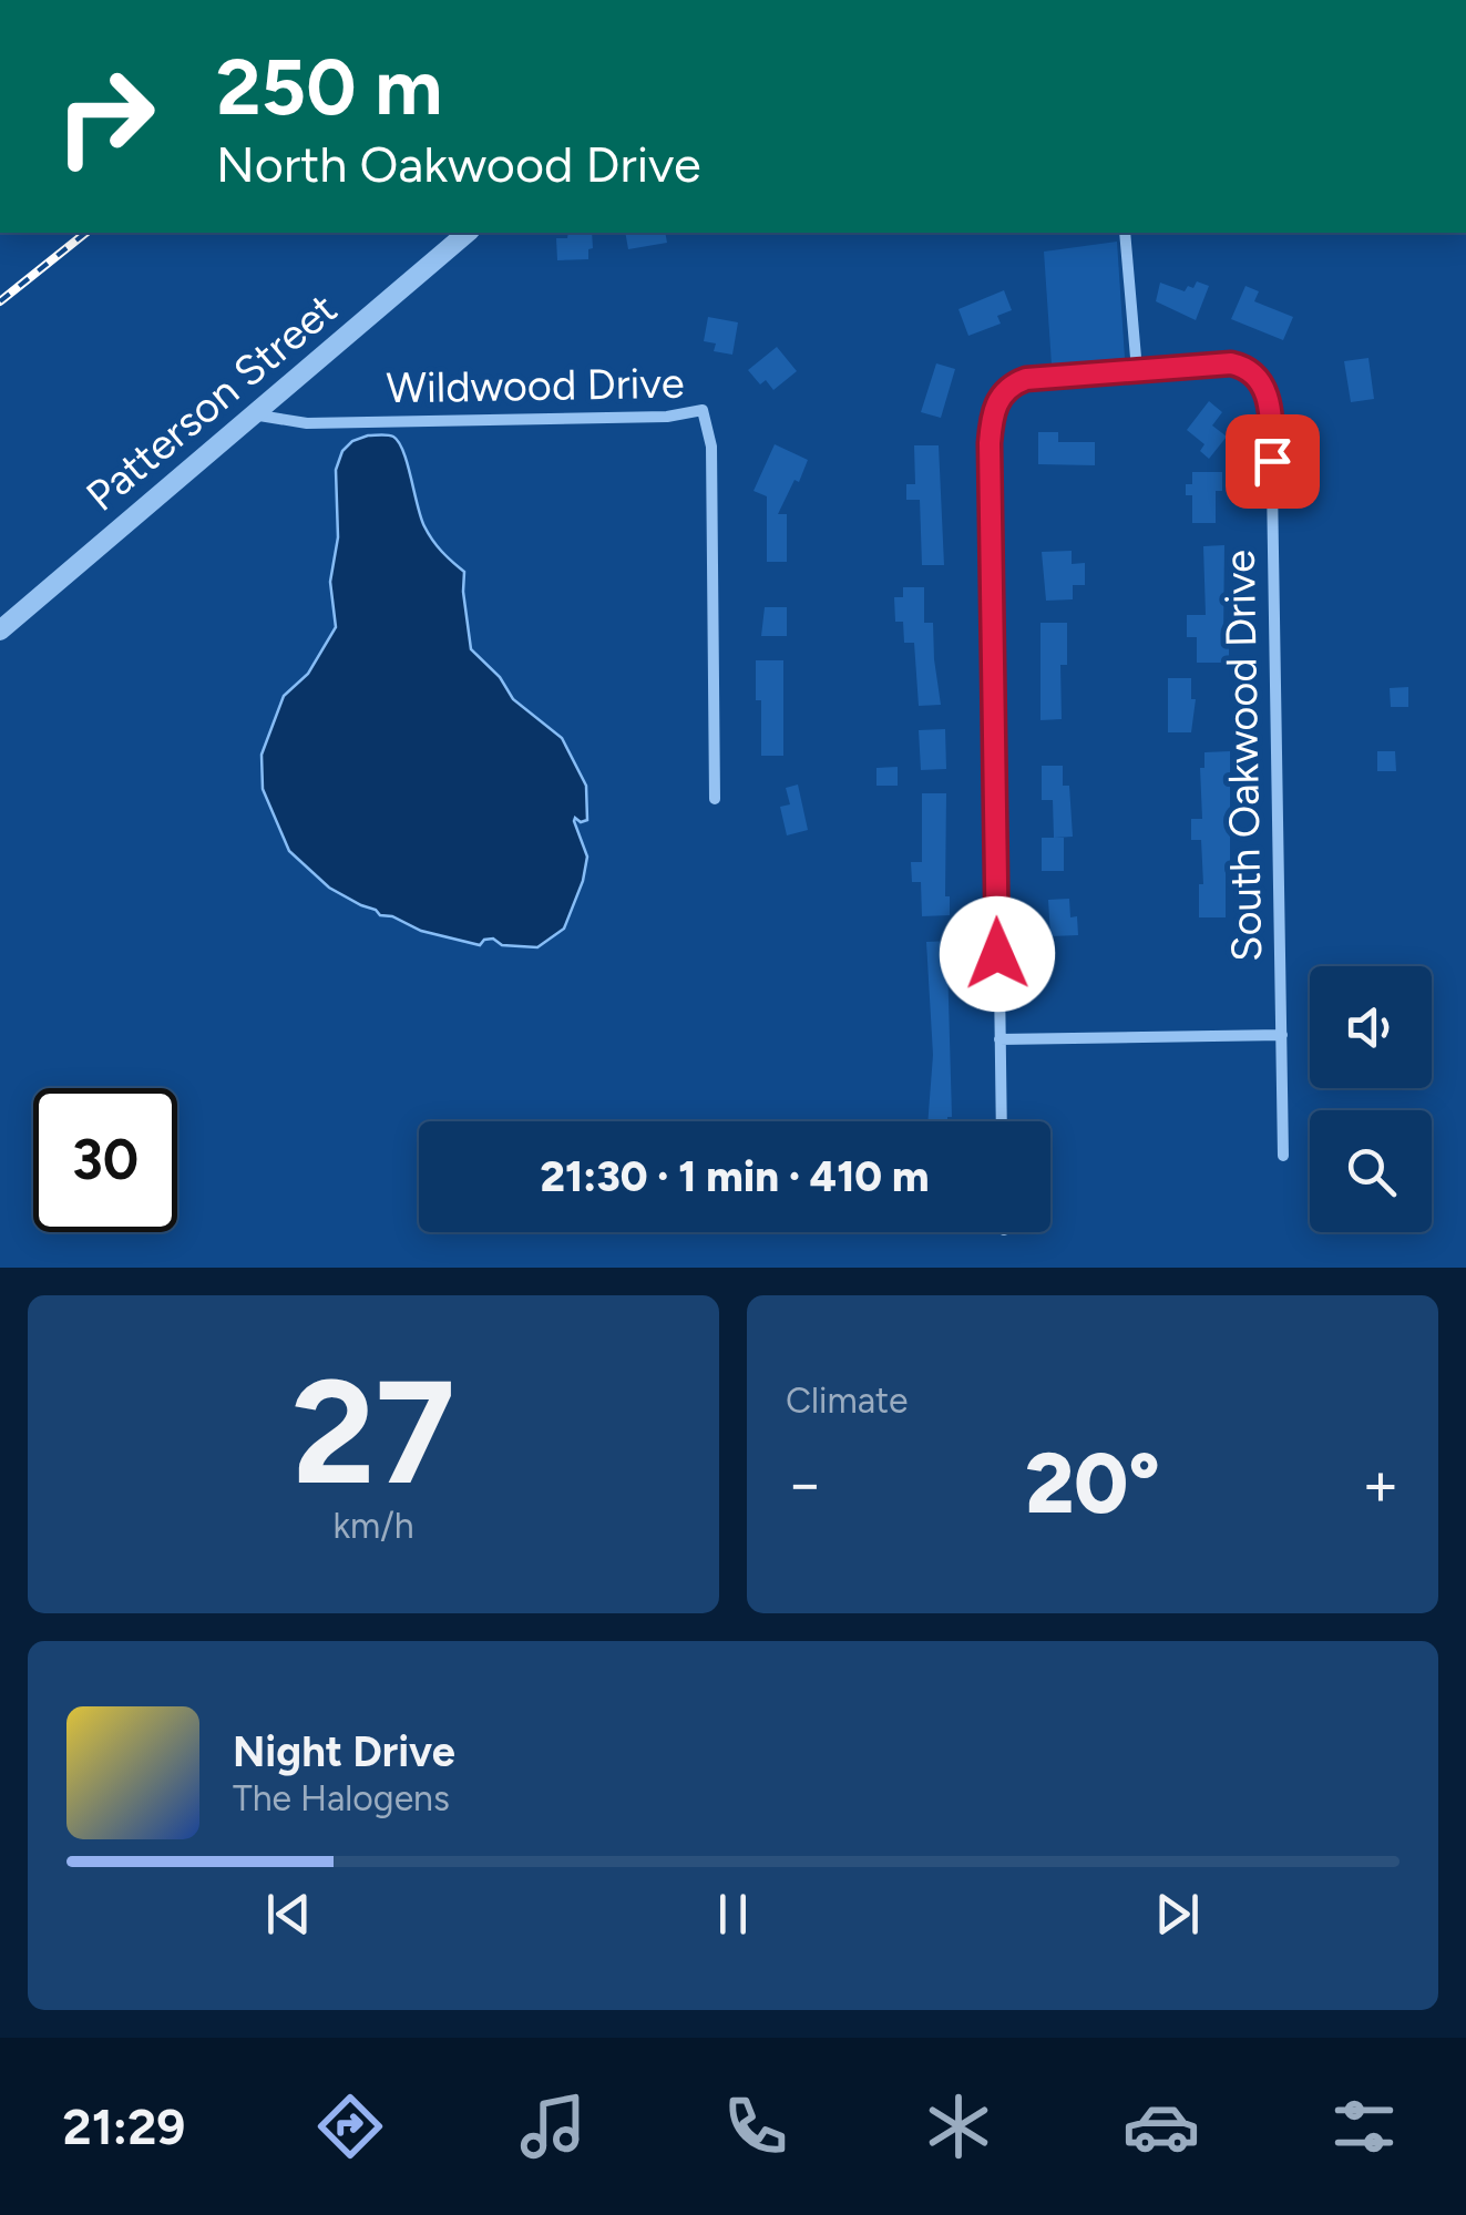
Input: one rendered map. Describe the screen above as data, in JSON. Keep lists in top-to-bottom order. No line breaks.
{"streets":{"street":["Wildwood Drive","Patterson Street","South Oakwood Drive"]},"crossings":[["Wildwood Drive","Patterson Street"]],"page":{"turn":["250 m","North Oakwood Drive"],"limit":"30","trip":"21:30 · 1 min · 410 m","tile":[["27","km/h"],"Climate"],"heat":["−","20°","+"],"song":["Night Drive","The Halogens"],"tabs":"21:29"}}
